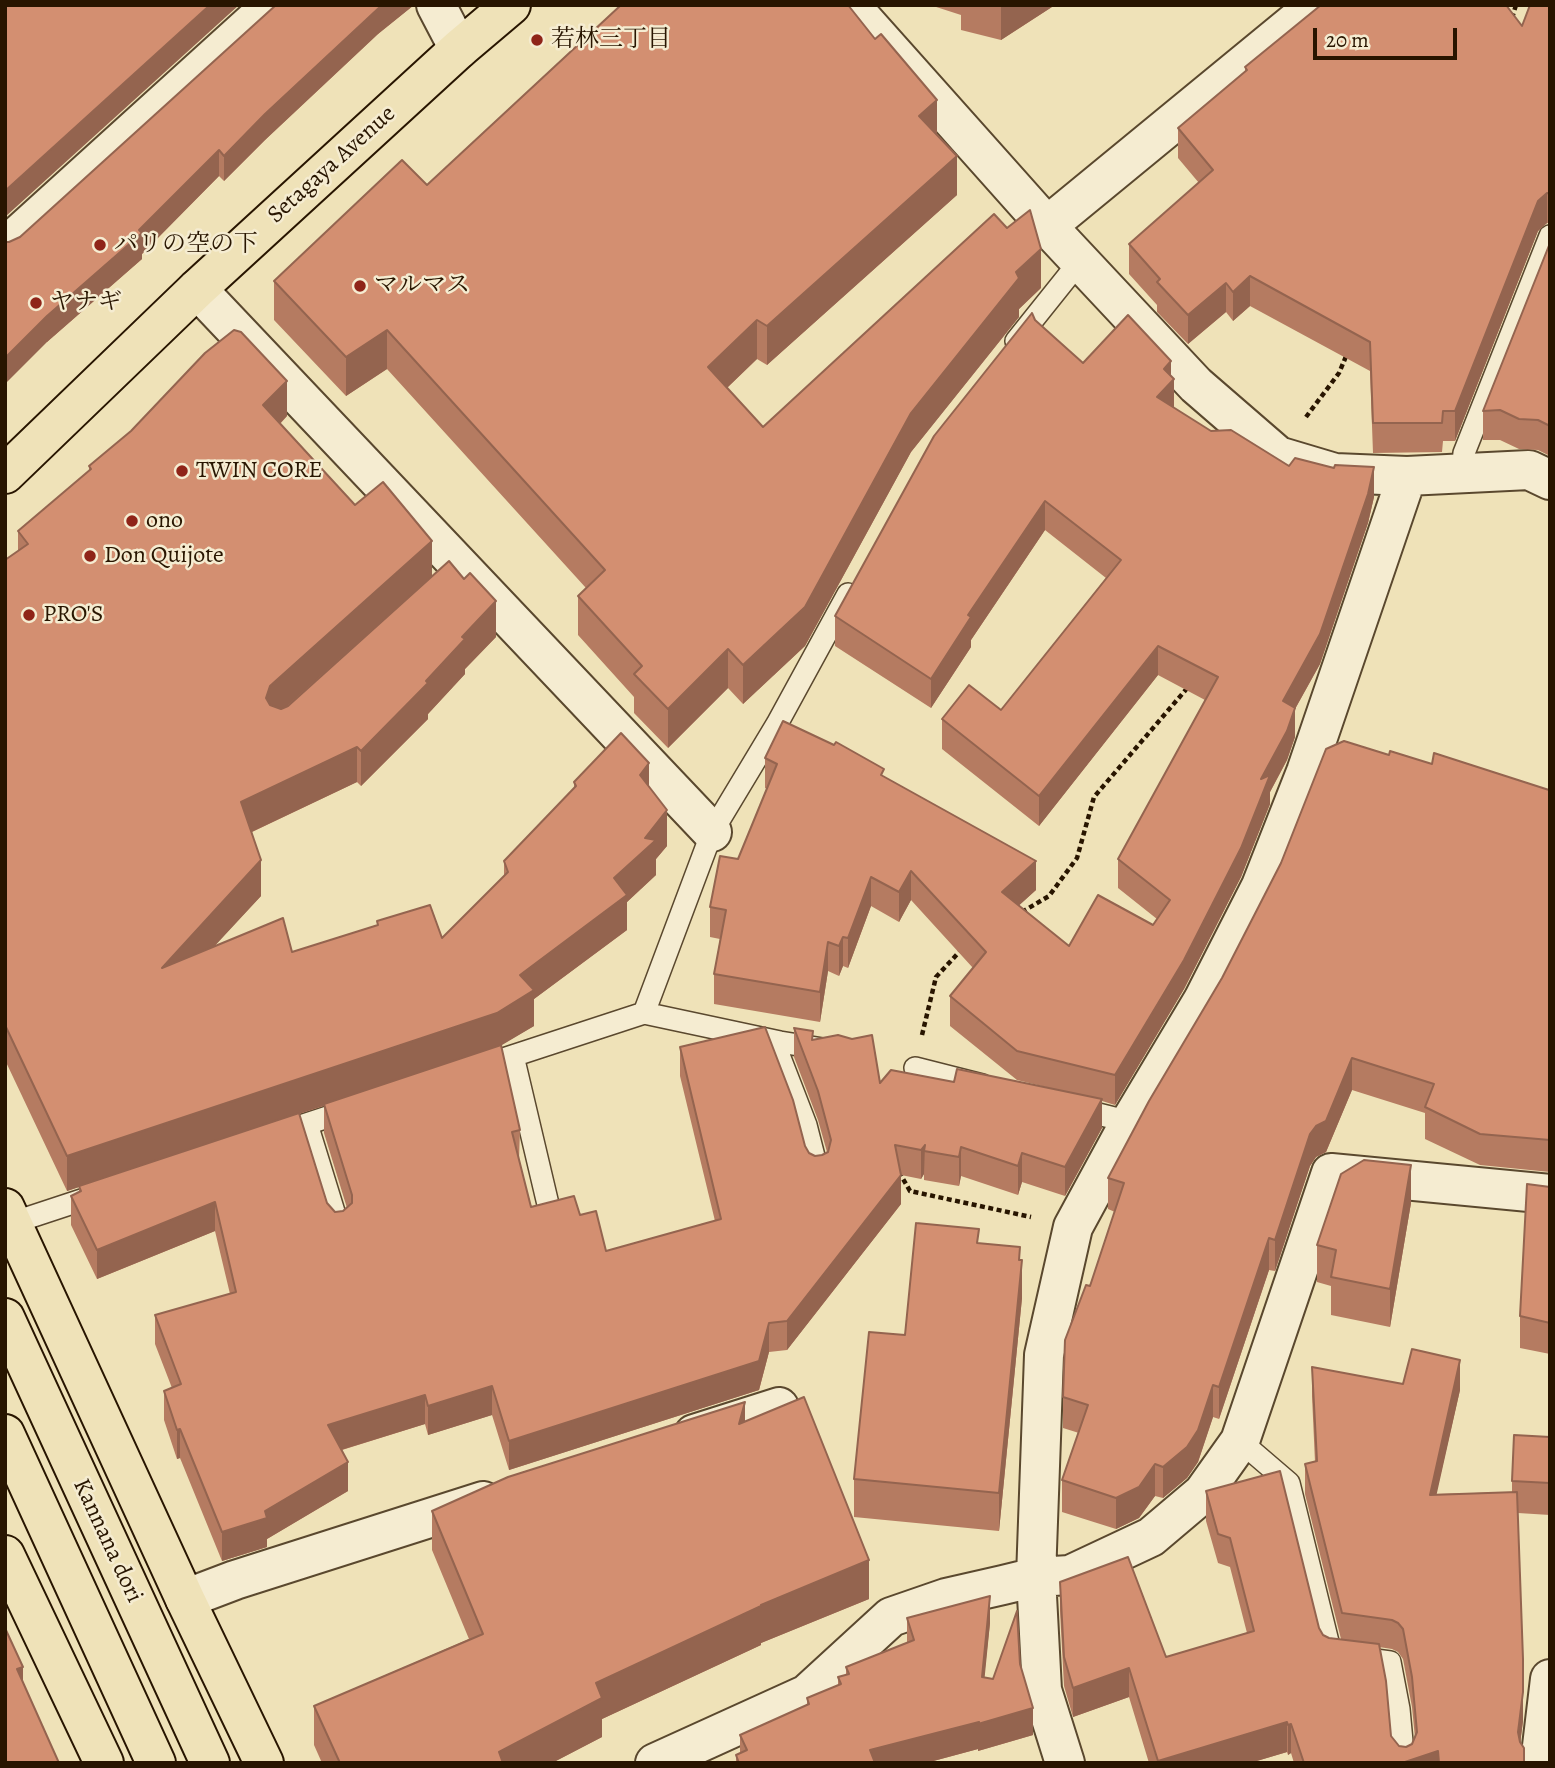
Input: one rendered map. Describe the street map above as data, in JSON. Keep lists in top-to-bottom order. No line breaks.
{"streets":{"main road":["Setagaya Avenue","Kannana dori"]},"places":["若林三丁目","パリの空の下","マルマス","ヤナギ","TWIN CORE","ono","Don Quijote","PRO'S"],"scale_bar":"20 m"}
